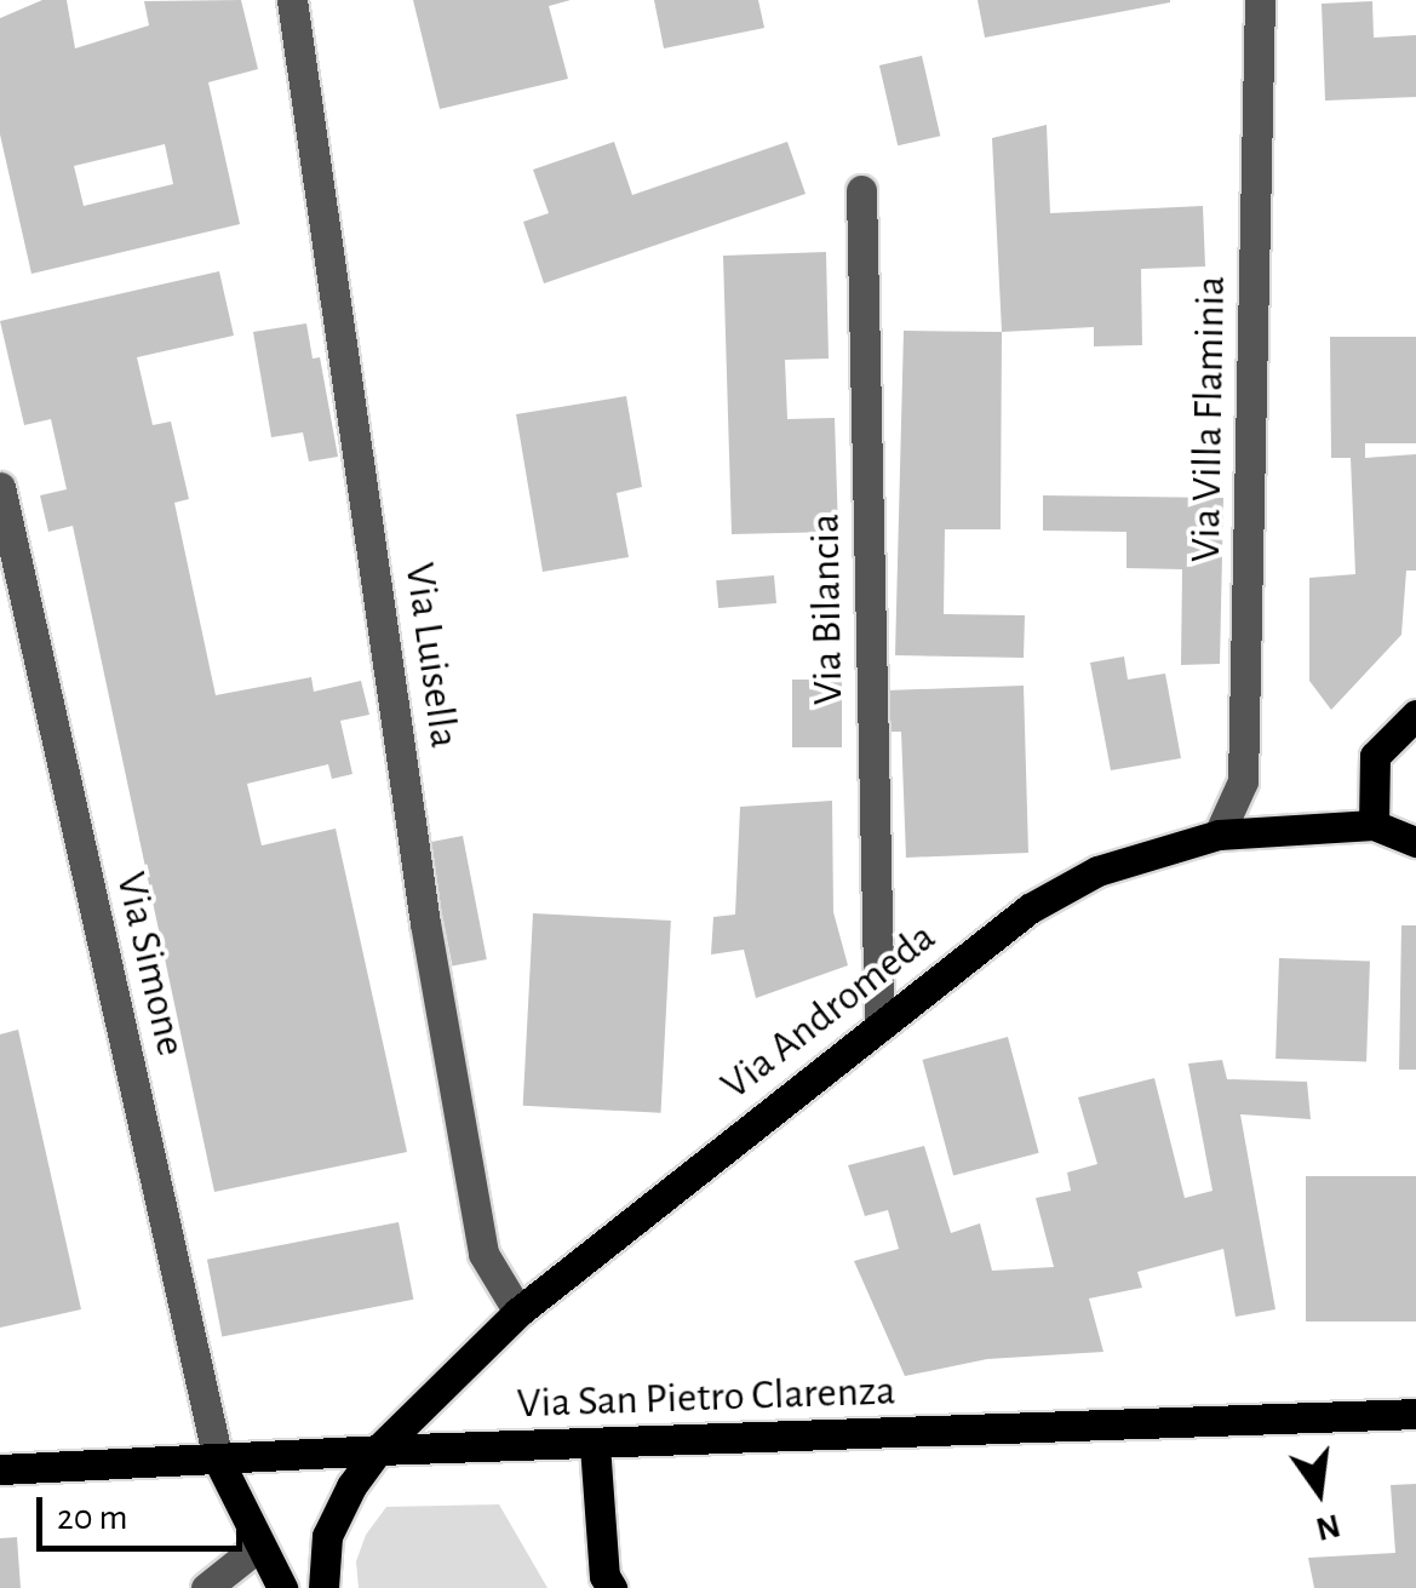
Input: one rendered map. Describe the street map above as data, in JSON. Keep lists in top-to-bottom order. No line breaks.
{"streets":{"main road":["Via Andromeda","Via San Pietro Clarenza"],"street":["Via Villa Flaminia","Via Bilancia","Via Luisella","Via Simone"]},"crossings":[["Via Villa Flaminia","Via Andromeda"],["Via Bilancia","Via Andromeda"],["Via Luisella","Via Andromeda"],["Via Simone","Via San Pietro Clarenza"],["Via Andromeda","Via San Pietro Clarenza"]],"scale_bar":"20 m","north":"bottom"}
